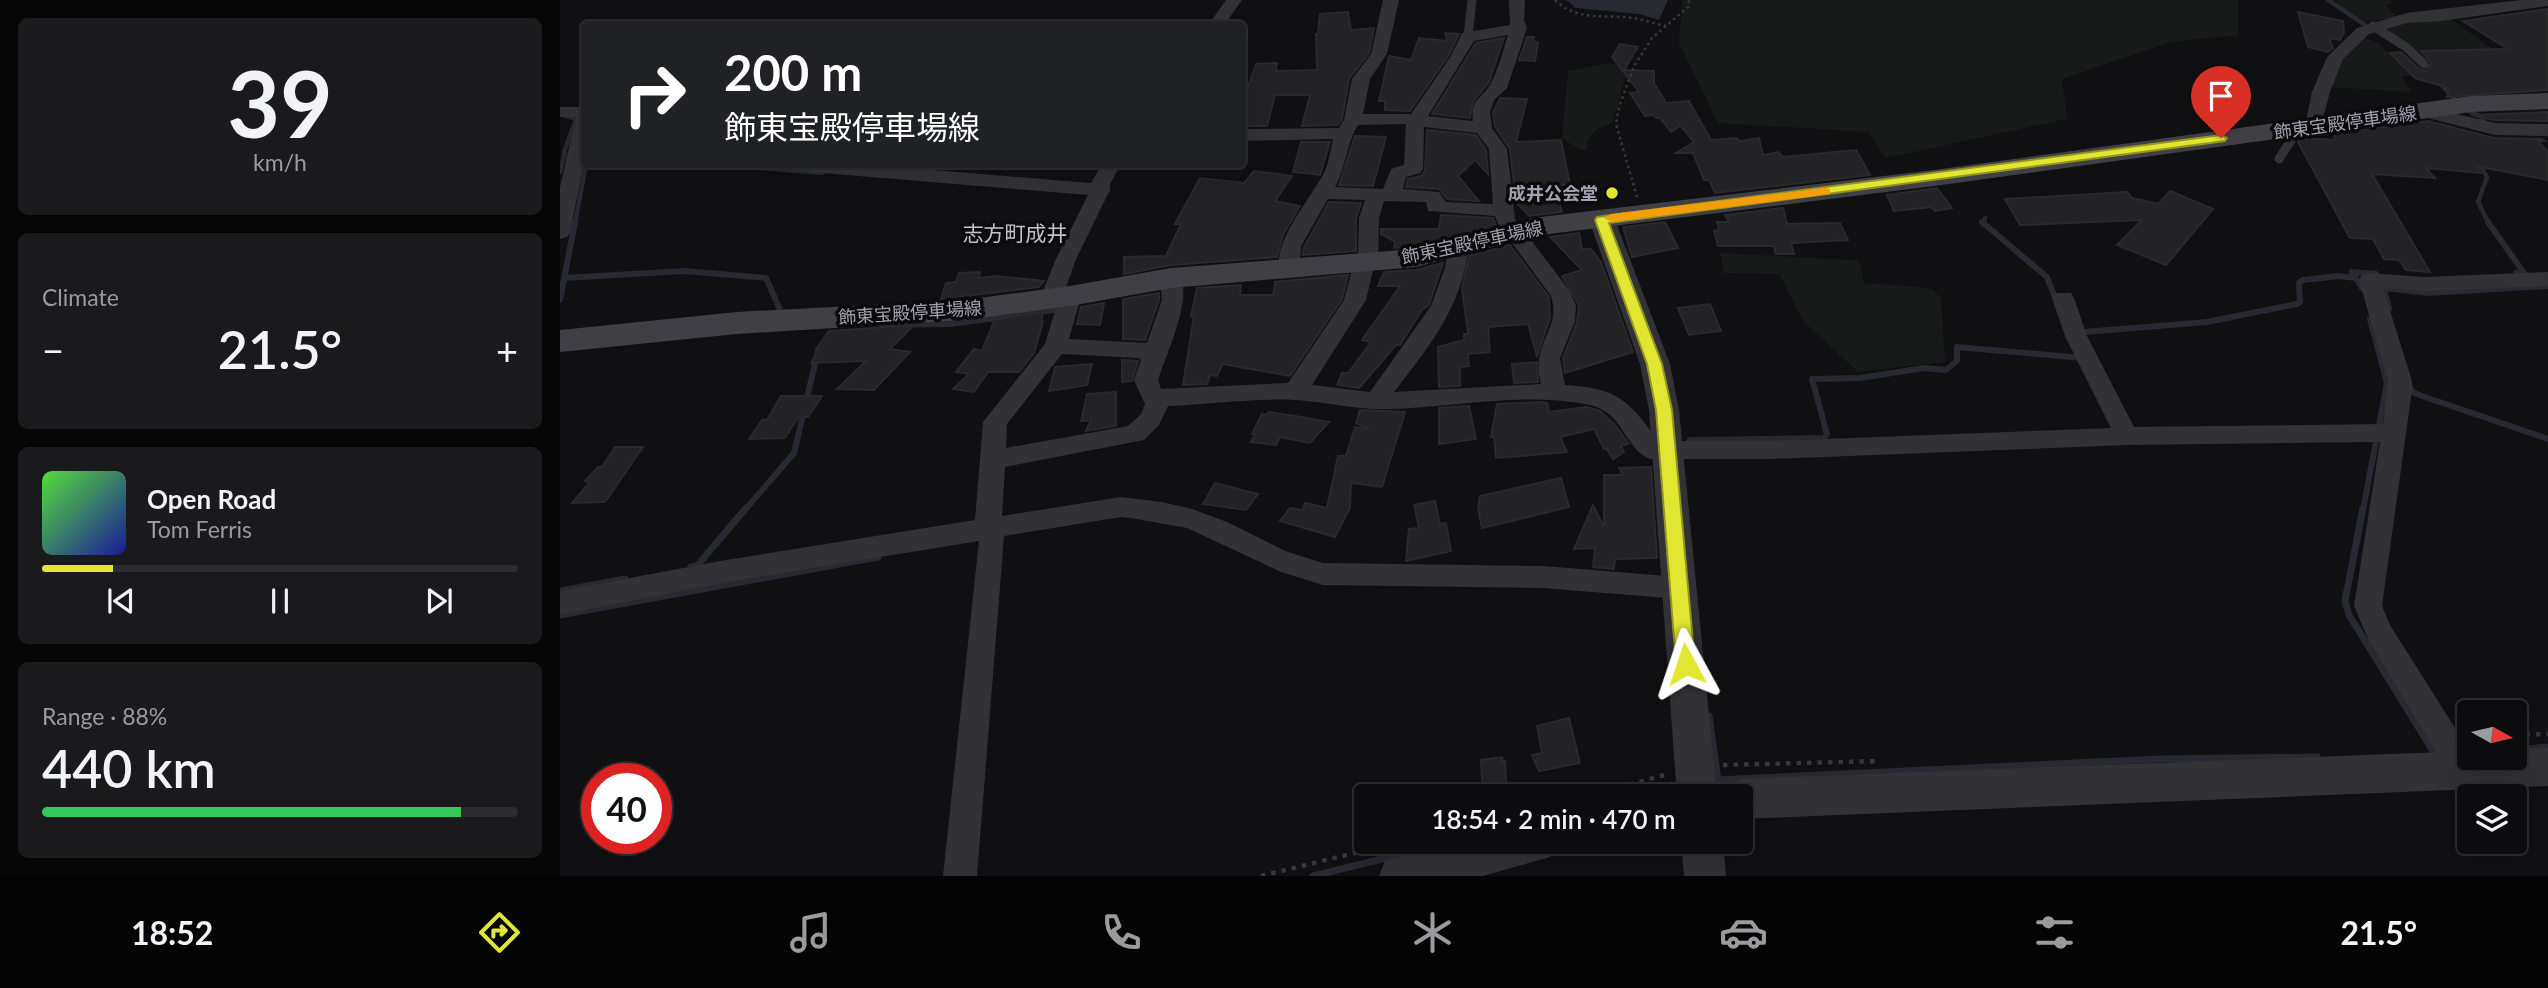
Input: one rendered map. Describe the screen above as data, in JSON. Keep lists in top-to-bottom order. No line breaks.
{"streets":{"main road":["飾東宝殿停車場線"]},"districts":["志方町成井"],"places":["成井公会堂"],"north":"right","page":{"tile":[["39","km/h"],"Climate",["Range · 88%","440 km"]],"turn":["200 m","飾東宝殿停車場線"],"heat":["−","21.5°","+"],"song":["Open Road","Tom Ferris"],"limit":"40","trip":"18:54 · 2 min · 470 m","tabs":["18:52","21.5°"]}}
